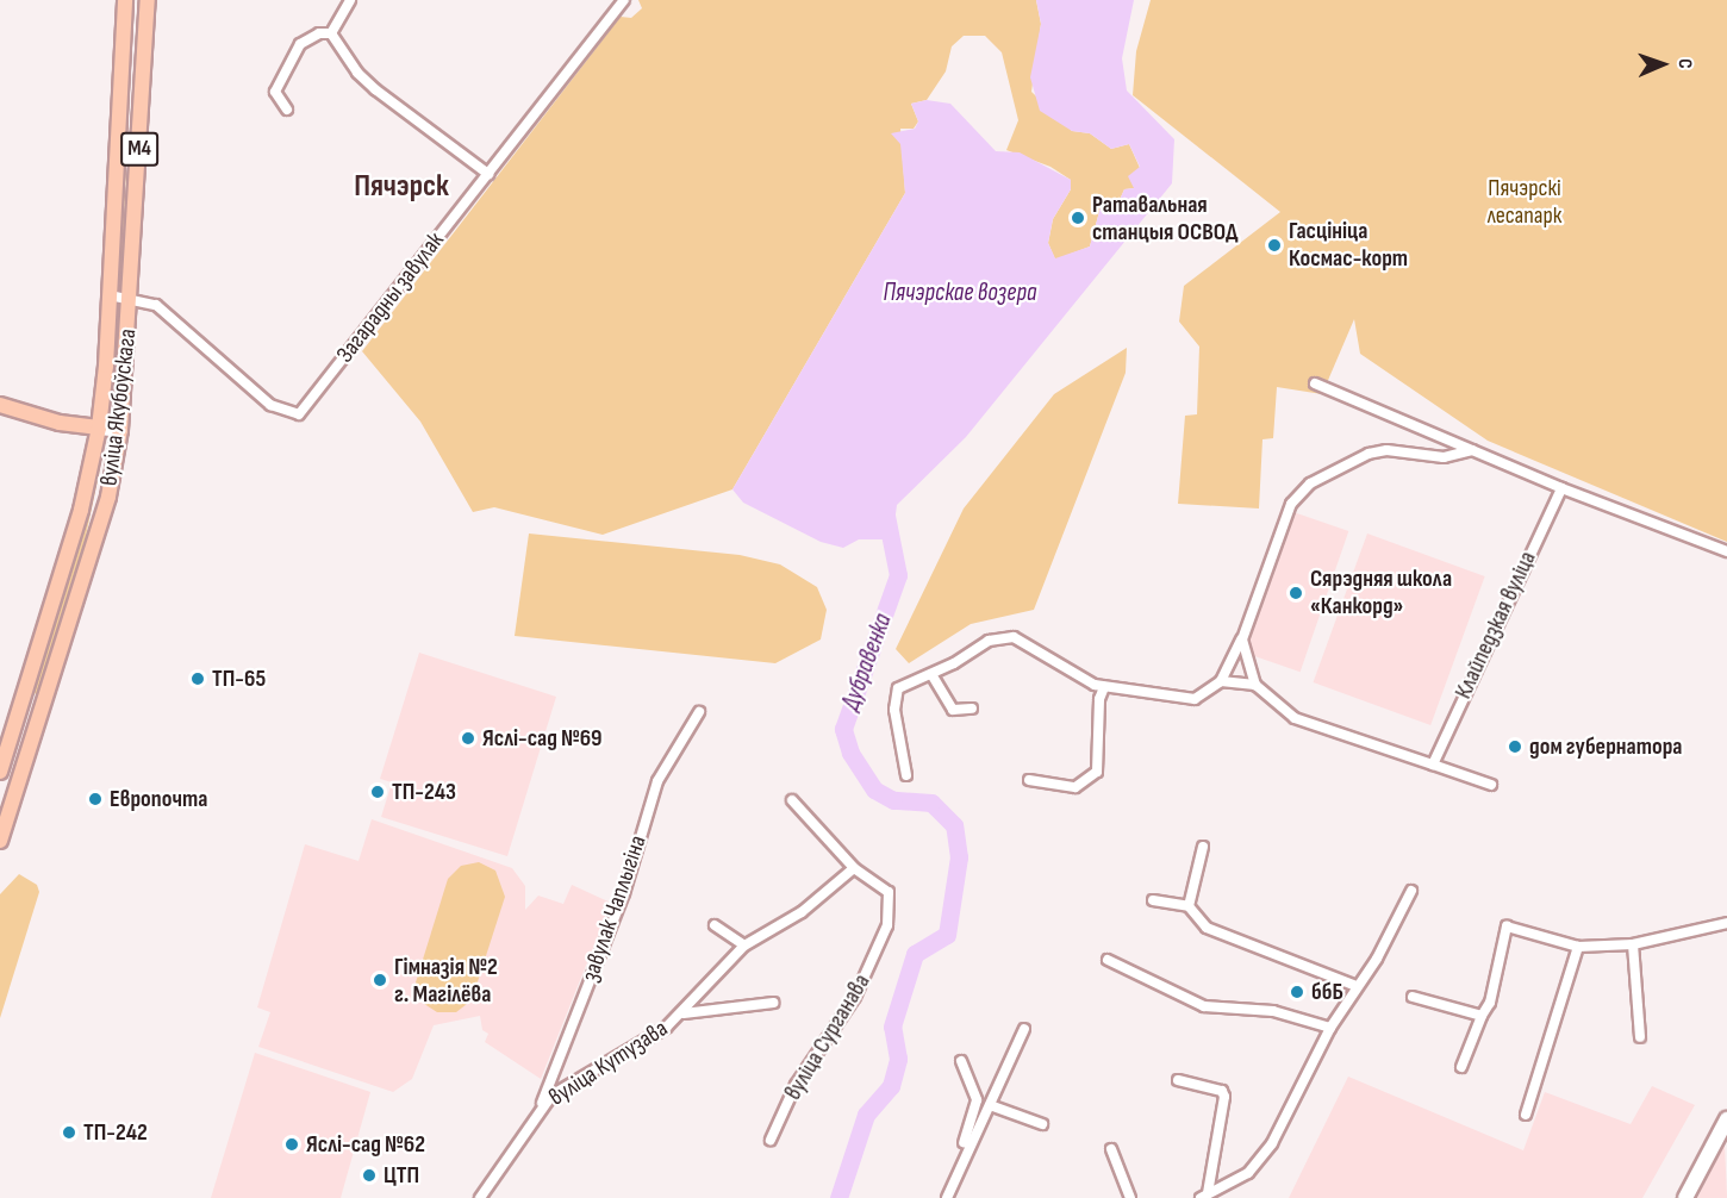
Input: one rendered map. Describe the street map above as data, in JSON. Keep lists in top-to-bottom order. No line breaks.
{"streets":{"main road":["М4","вуліца Якубоўскага"],"street":["Загарадны завулак","Клайпедзкая вуліца","завулак Чаплыгіна","вуліца Сурганава","вуліца Кутузава"]},"crossings":[["Загарадны завулак","вуліца Якубоўскага"],["завулак Чаплыгіна","вуліца Кутузава"],["вуліца Сурганава","вуліца Кутузава"]],"districts":["Пячэрск"],"water":["Пячэрскае возера","Дубравенка"],"parks":["Пячэрскі лесапарк"],"places":["Ратавальная станцыя ОСВОД","Гасцініца Космас-корт","Сярэдняя школа «Канкорд»","ТП-65","Яслі-сад №69","дом губернатора","ТП-243","Европочта","Гімназія №2 г. Магілёва","ббБ","ТП-242","Яслі-сад №62","ЦТП"],"north":"right"}
